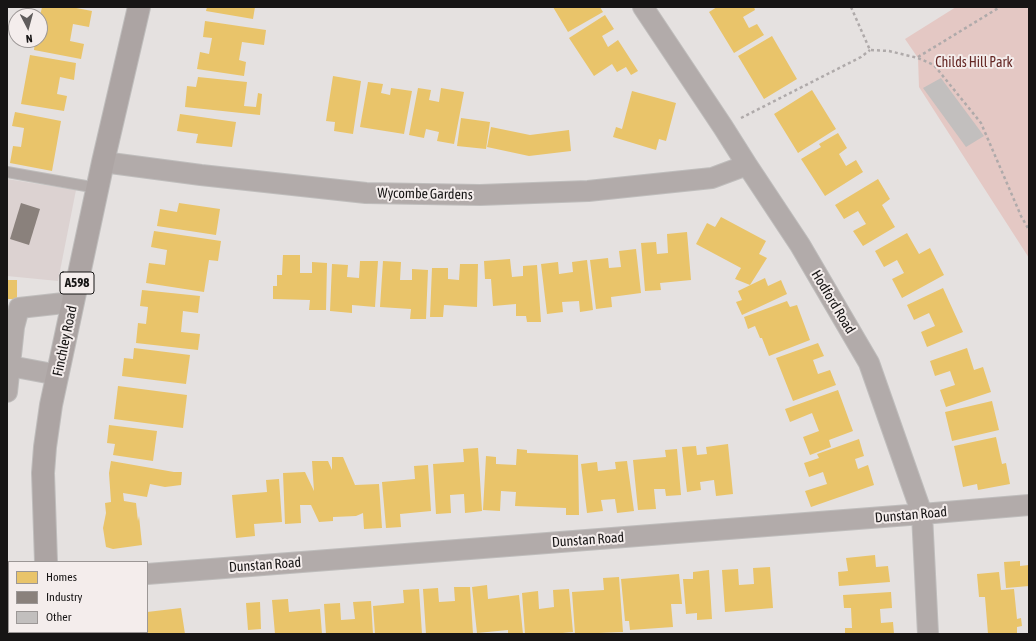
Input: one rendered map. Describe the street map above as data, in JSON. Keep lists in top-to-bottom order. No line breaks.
{"streets":{"main road":["A598","Finchley Road"],"street":["Wycombe Gardens","Hodford Road","Dunstan Road"]},"crossings":[["Wycombe Gardens","Hodford Road"],["Wycombe Gardens","Finchley Road"],["Hodford Road","Dunstan Road"]],"parks":["Childs Hill Park"],"legend":["Homes","Industry","Other"],"north":"bottom"}
